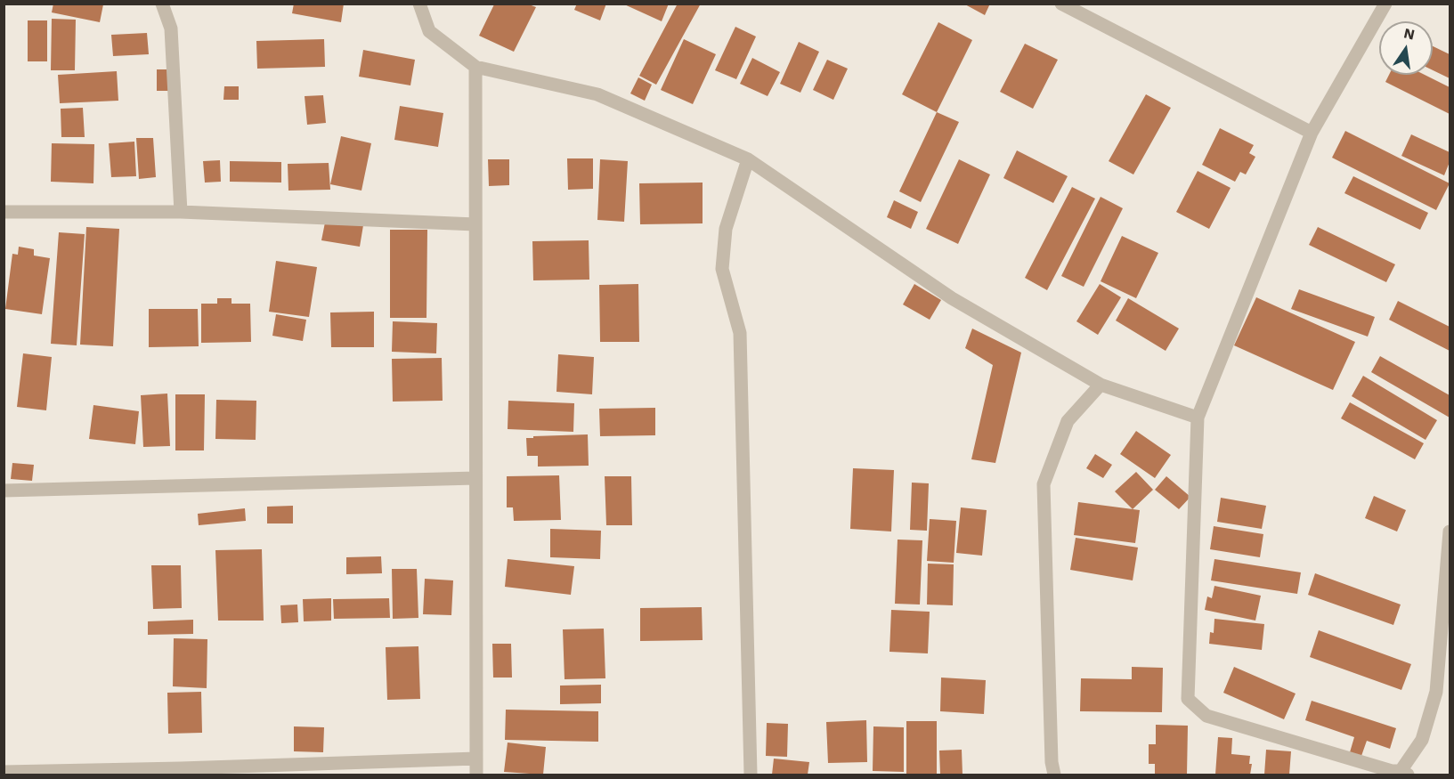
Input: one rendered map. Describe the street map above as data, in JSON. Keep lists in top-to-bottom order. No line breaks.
{"north":"top"}
